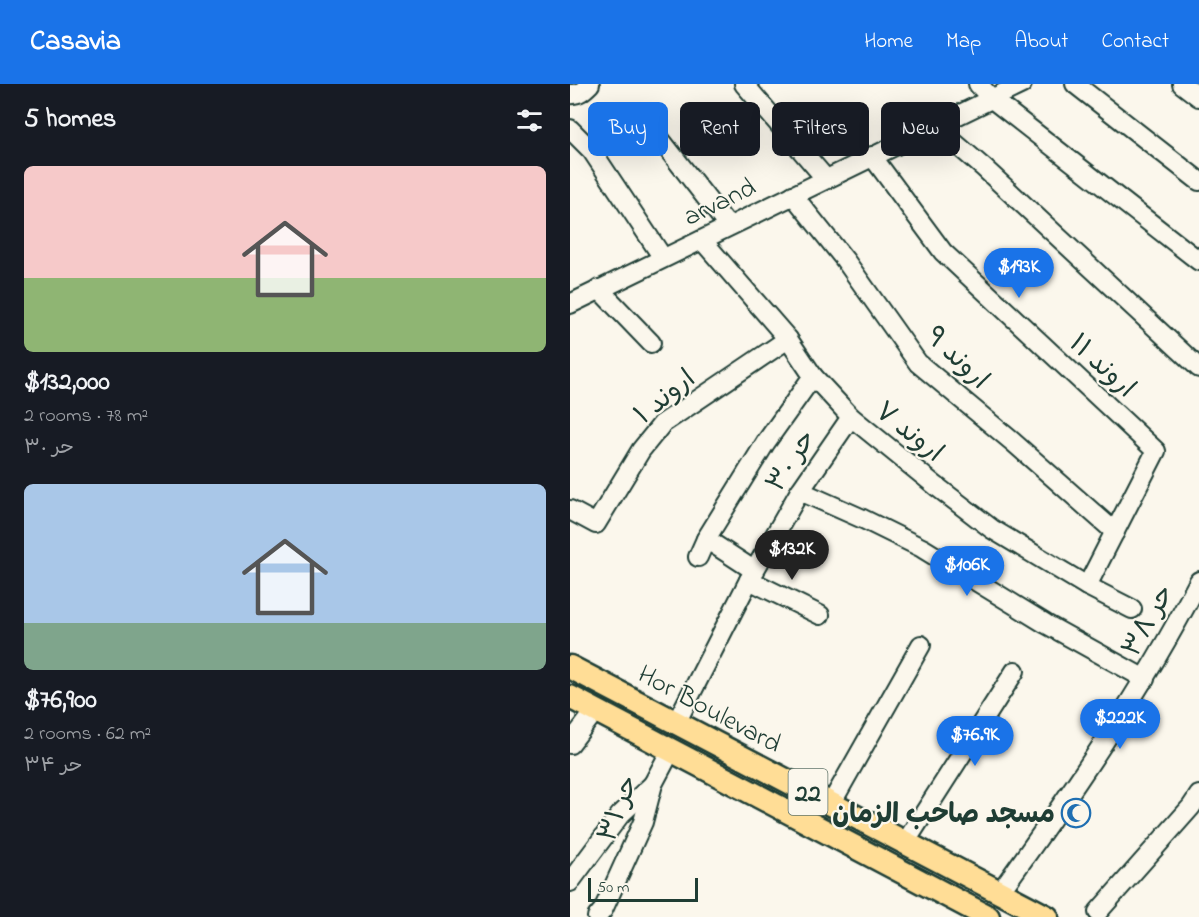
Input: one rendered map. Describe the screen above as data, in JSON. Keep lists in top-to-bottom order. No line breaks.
{"streets":{"main road":["Hor Boulevard","22"],"street":["arvand","اروند ۹","اروند ۱۱","اروند ۱","اروند ۷","حر ۳۰","حر ۳۸","حر ۳۱"]},"crossings":[["arvand","اروند ۹"],["arvand","اروند ۱۱"],["arvand","اروند ۷"],["اروند ۹","اروند ۱۱"],["اروند ۱","اروند ۷"],["اروند ۷","حر ۳۰"],["حر ۳۰","Hor Boulevard"],["حر ۳۸","Hor Boulevard"],["Hor Boulevard","حر ۳۱"]],"places":{"mosque":["مسجد صاحب الزمان"]},"scale_bar":"50 m","page":{"header":"Casavia","nav":["Home","Map","About","Contact"],"heading":"5 homes","chip":["Buy","Rent","Filters","New"],"list":[{"name":"$132,000","note":"2 rooms · 78 m² · حر ۳۰"},{"name":"$76,900","note":"2 rooms · 62 m² · حر ۳۴"}],"price":["$193K","$132K","$106K","$222K","$76.9K"],"scale":"50 m"}}
